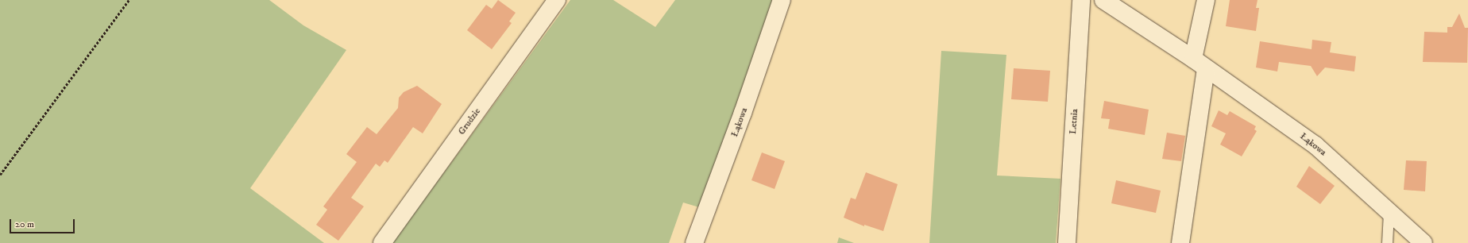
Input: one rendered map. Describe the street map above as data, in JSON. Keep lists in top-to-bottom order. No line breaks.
{"streets":{"street":["Grudzie","Letnia","Łąkowa"]},"scale_bar":"20 m"}
